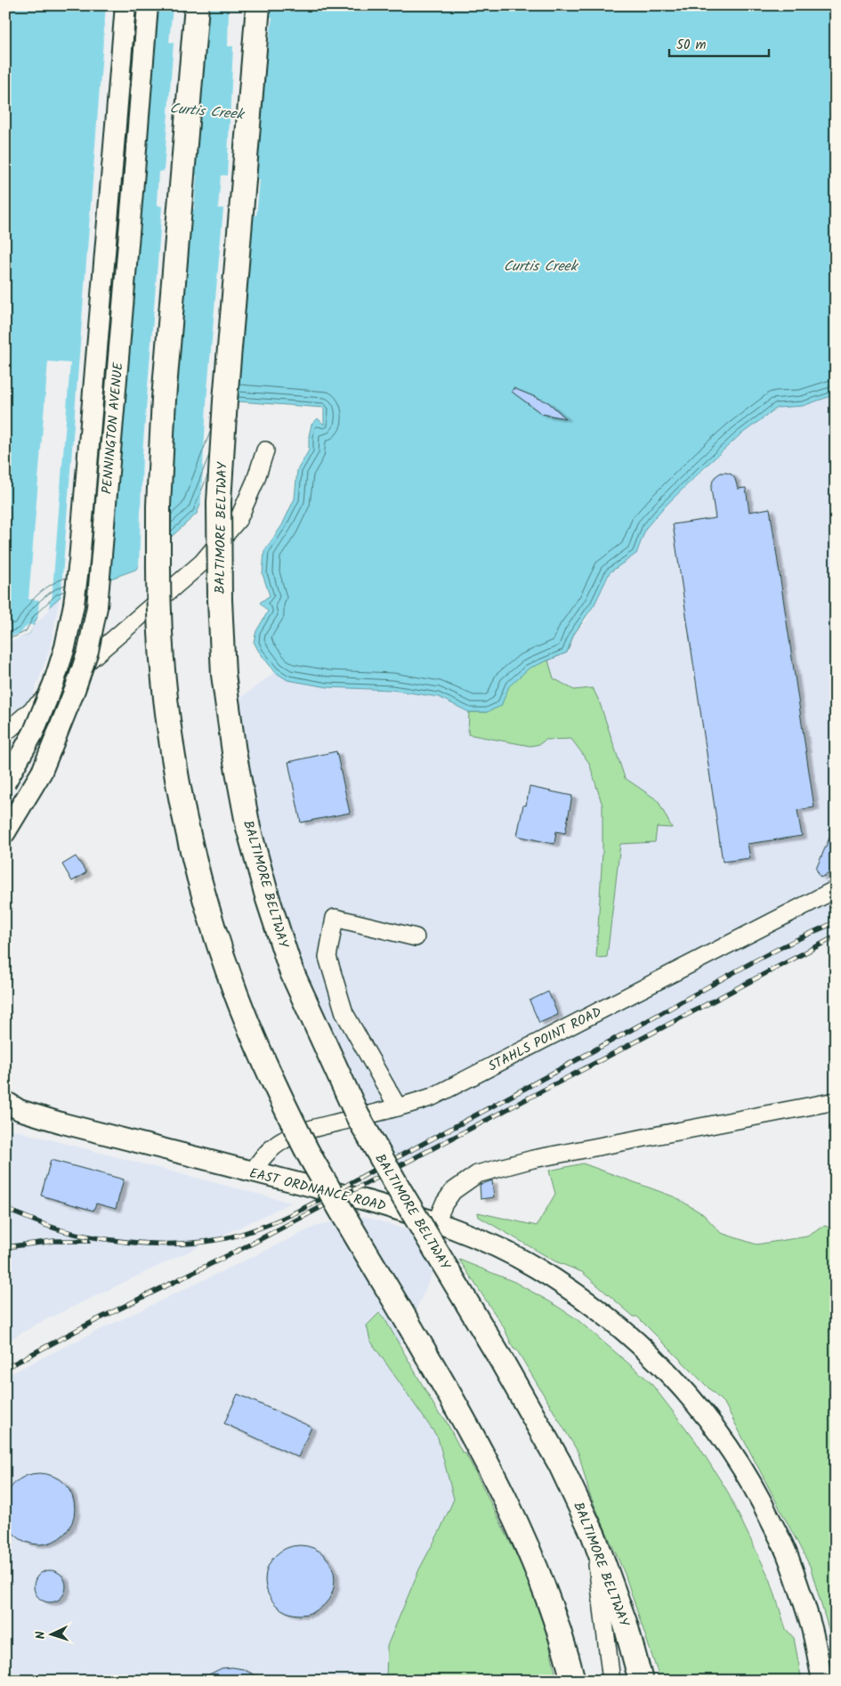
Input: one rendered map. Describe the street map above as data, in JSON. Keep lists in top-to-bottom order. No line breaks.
{"streets":{"highway":["BALTIMORE BELTWAY"],"main road":["PENNINGTON AVENUE","EAST ORDNANCE ROAD"],"street":["STAHLS POINT ROAD"]},"crossings":[["STAHLS POINT ROAD","EAST ORDNANCE ROAD"]],"water":["Curtis Creek"],"scale_bar":"50 m","north":"left"}
